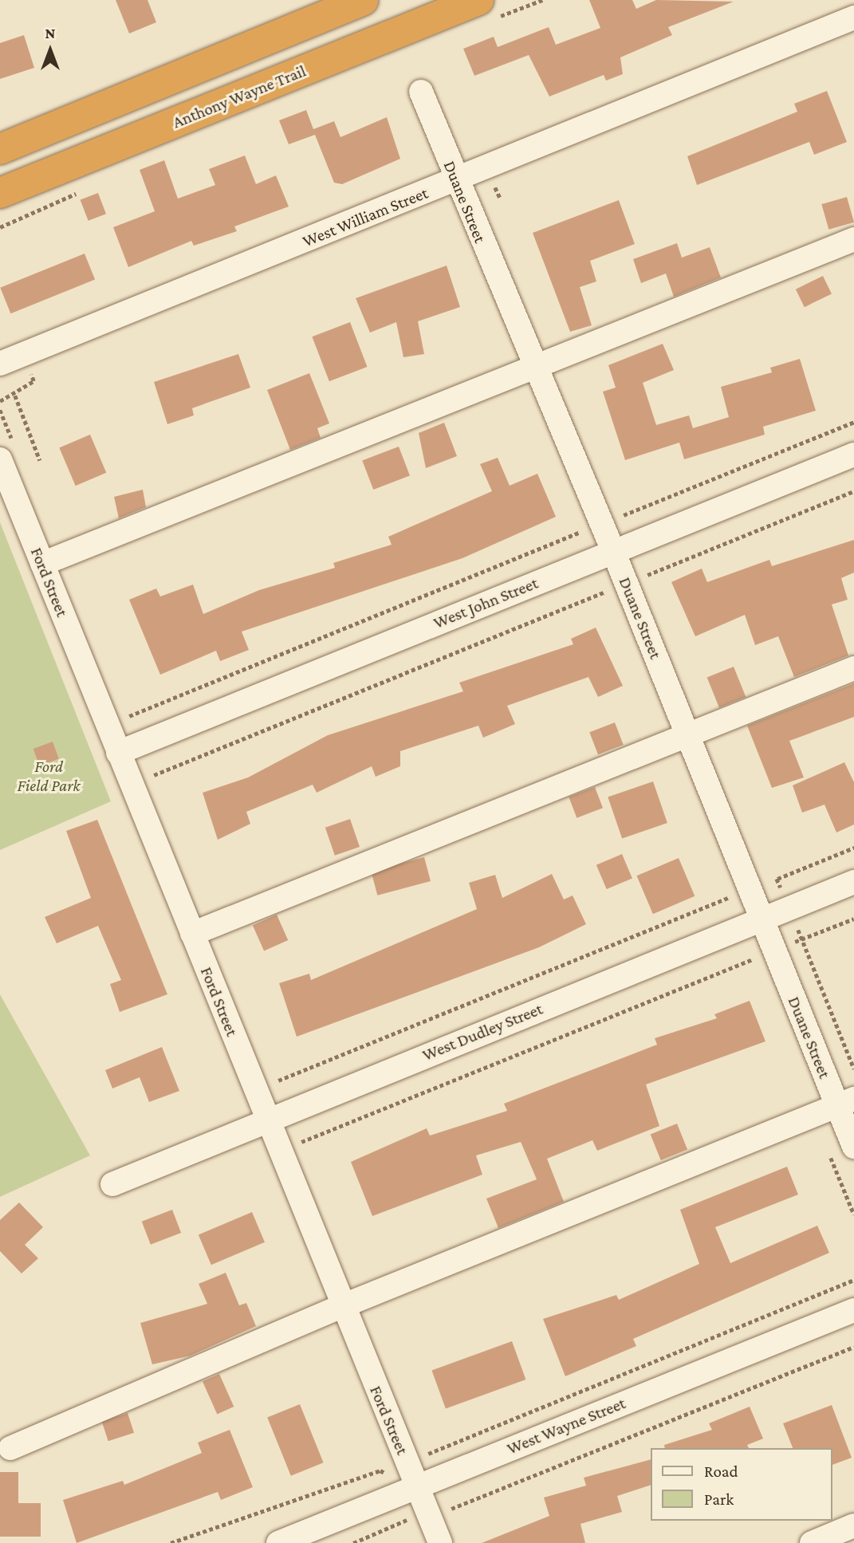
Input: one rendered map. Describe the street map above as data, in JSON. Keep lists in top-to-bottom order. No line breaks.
{"streets":{"highway":["Anthony Wayne Trail"],"street":["Duane Street","West William Street","Ford Street","West John Street","West Dudley Street","West Wayne Street"]},"crossings":[["Duane Street","West William Street"],["Duane Street","West John Street"],["Duane Street","West Dudley Street"],["Ford Street","West John Street"],["Ford Street","West Dudley Street"],["Ford Street","West Wayne Street"]],"parks":["Ford Field Park"],"legend":["Road","Park"],"north":"top"}
